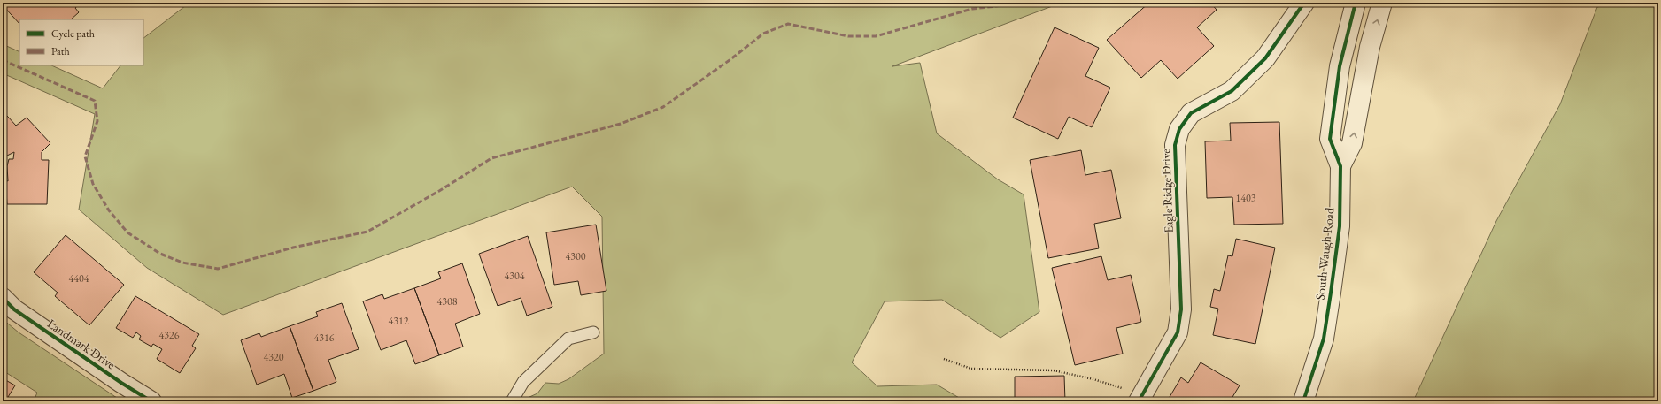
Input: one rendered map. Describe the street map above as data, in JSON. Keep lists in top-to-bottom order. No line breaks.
{"streets":{"street":["Eagle Ridge Drive","South Waugh Road","Landmark Drive"]},"house_numbers":["1403","4300","4304","4404","4308","4312","4326","4316","4320"],"legend":["Cycle path","Path"]}
